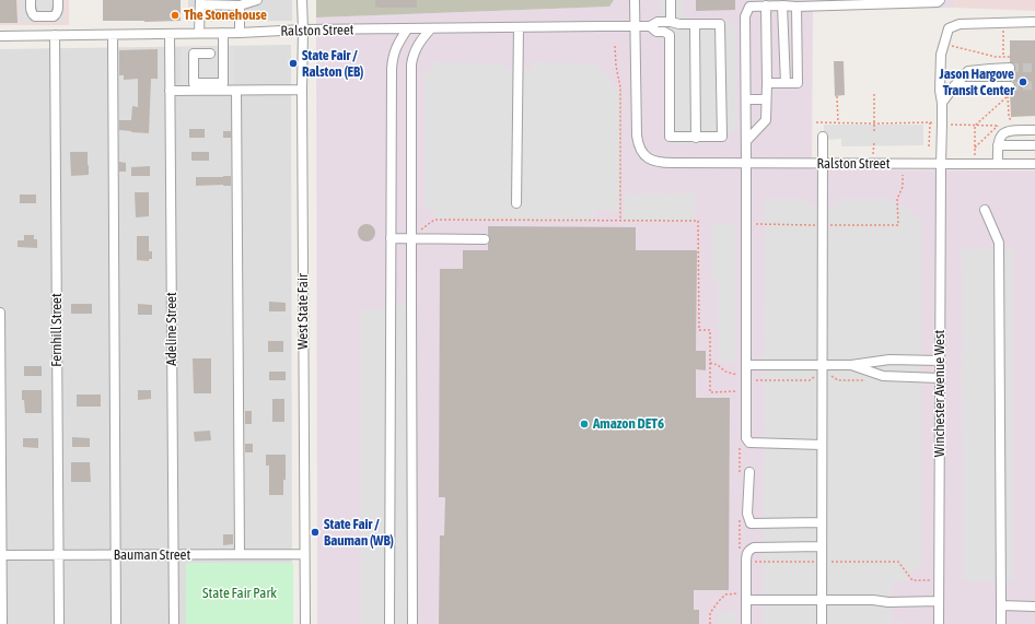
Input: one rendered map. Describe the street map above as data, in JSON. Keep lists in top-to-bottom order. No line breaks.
{"streets":{"street":["Ralston Street","West State Fair","Adeline Street","Fernhill Street","Winchester Avenue West","Bauman Street"]},"crossings":[["Ralston Street","West State Fair"],["Ralston Street","Adeline Street"],["Ralston Street","Fernhill Street"],["Ralston Street","Winchester Avenue West"],["West State Fair","Bauman Street"],["Adeline Street","Bauman Street"],["Fernhill Street","Bauman Street"]],"parks":["State Fair Park"],"places":["The Stonehouse","State Fair / Ralston (EB)","Jason Hargove Transit Center","Amazon DET6","State Fair / Bauman (WB)"]}
